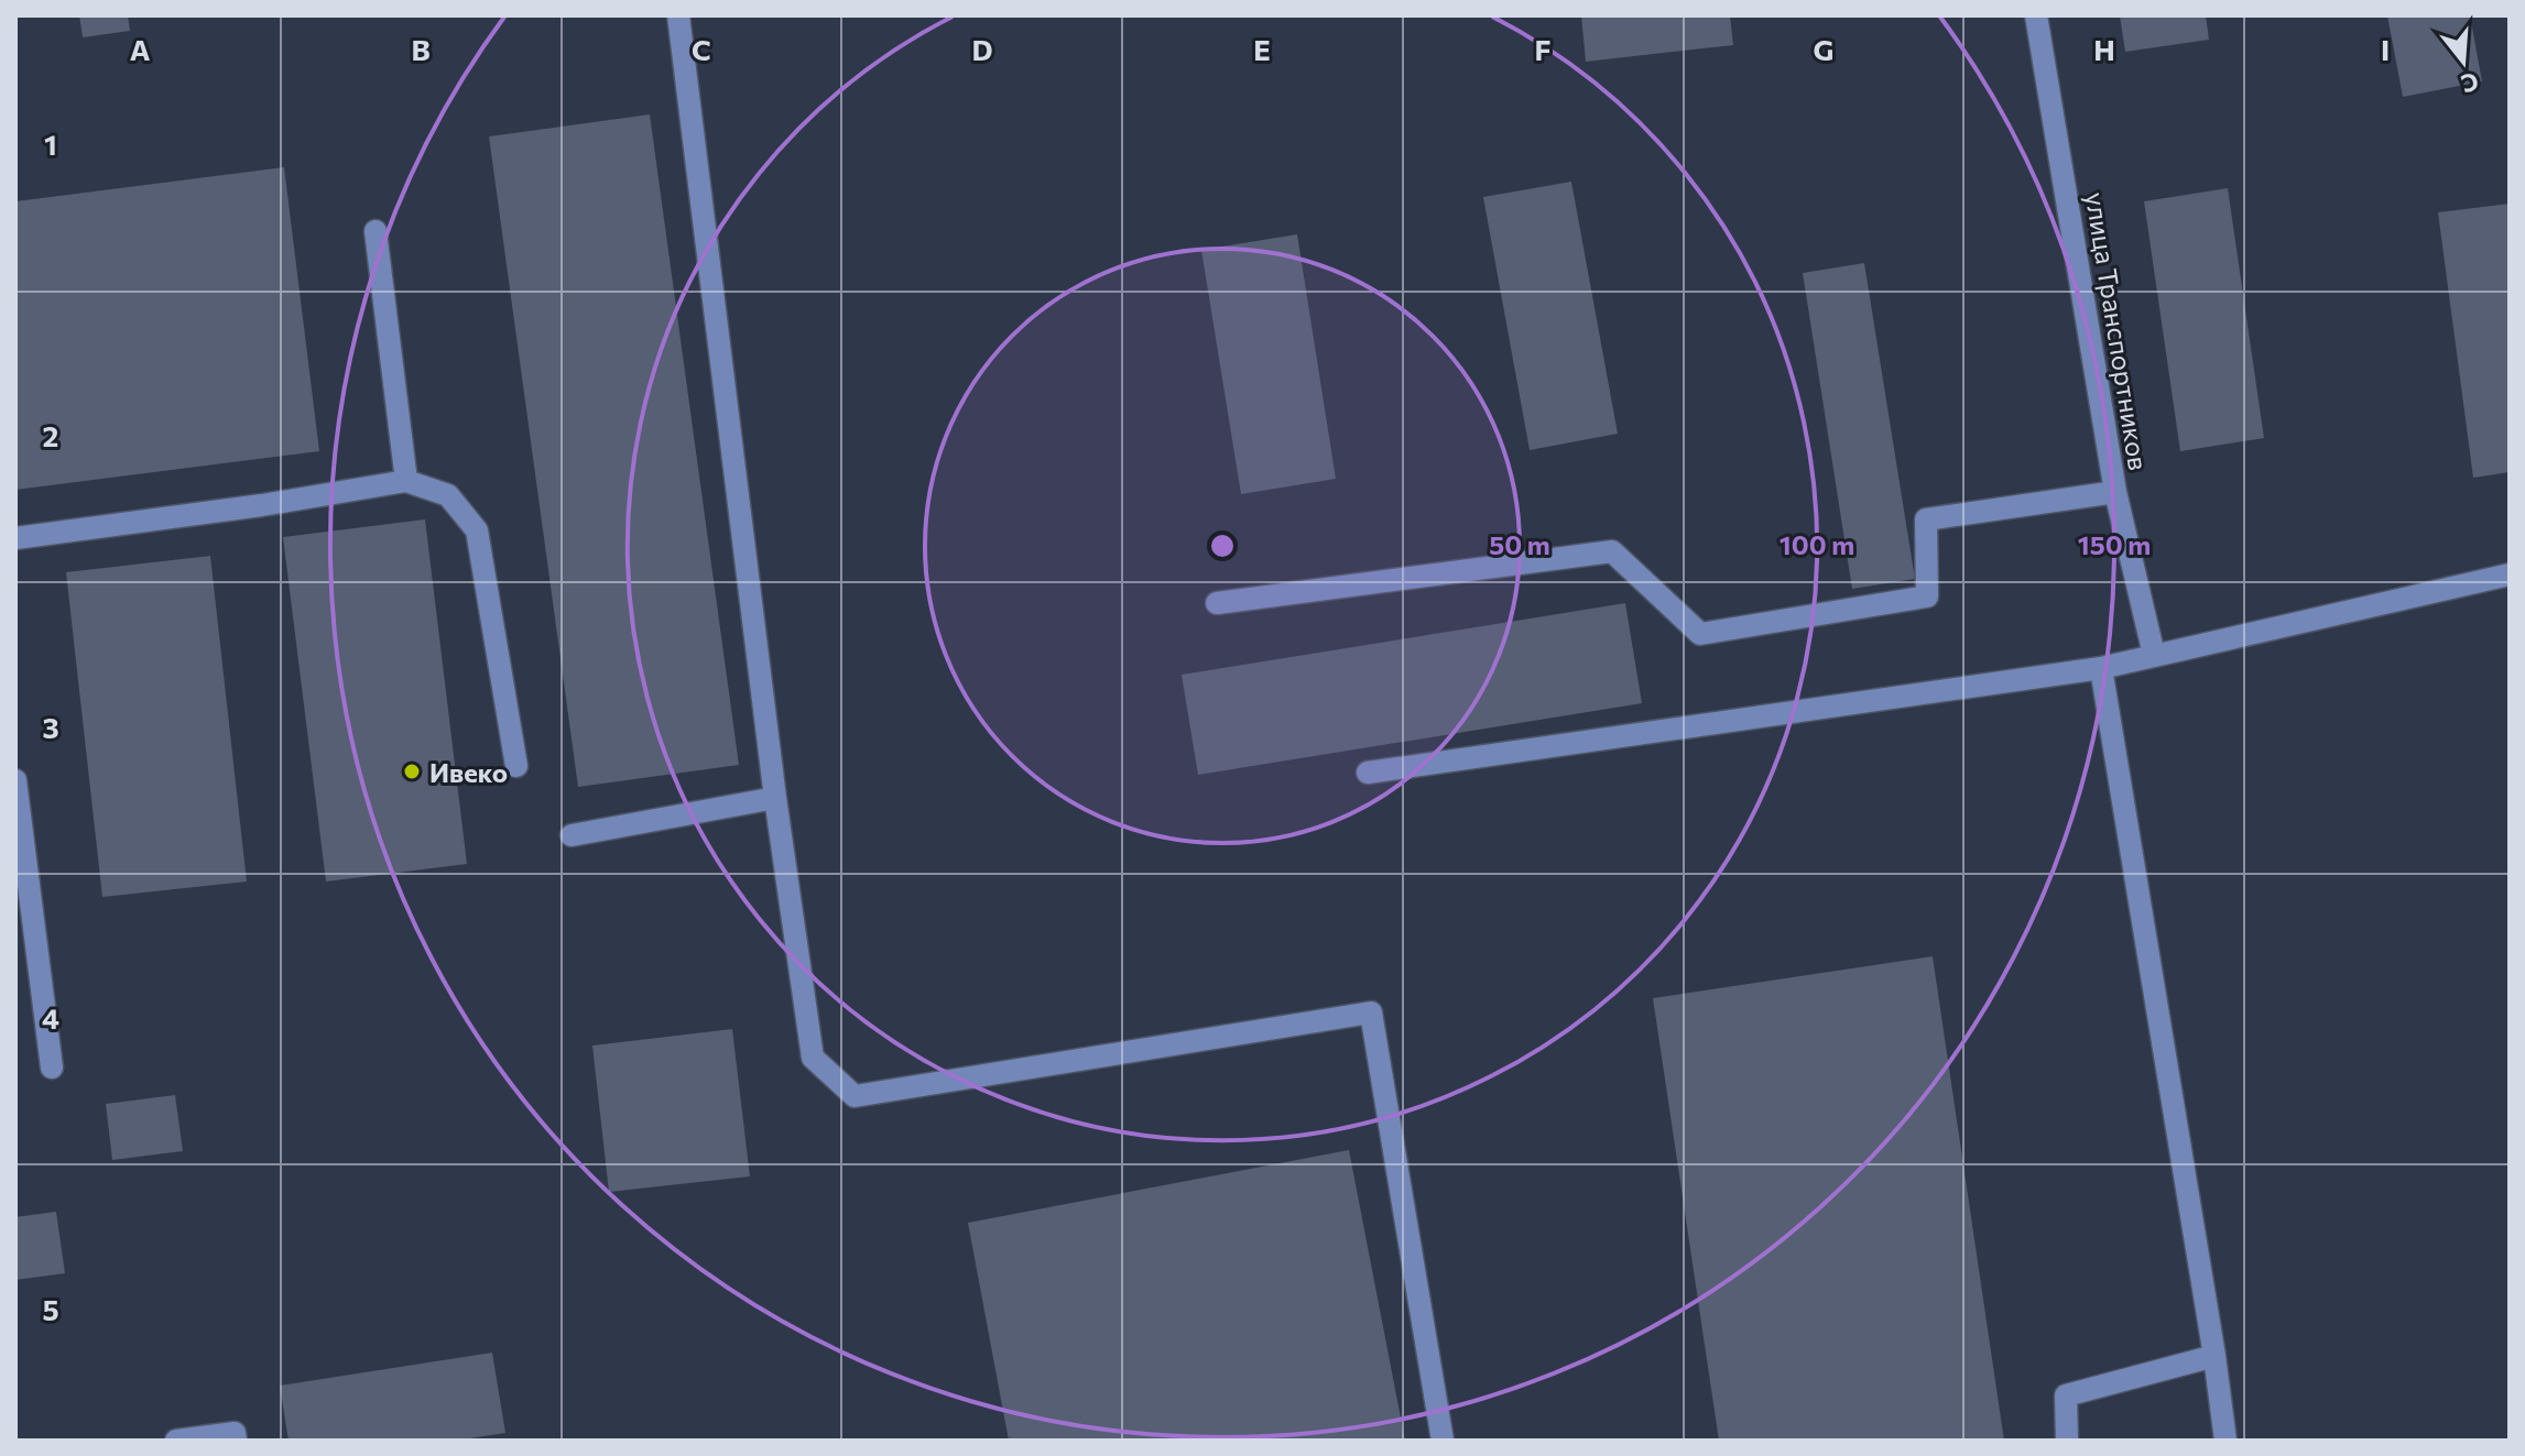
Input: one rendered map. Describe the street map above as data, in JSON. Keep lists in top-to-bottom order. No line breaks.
{"streets":{"street":["улица Транспортников"]},"places":["Ивеко"],"north":"bottom","grid":{"columns":["A","B","C","D","E","F","G","H","I"],"rows":["1","2","3","4","5"]},"rings":["50 m","100 m","150 m"]}
